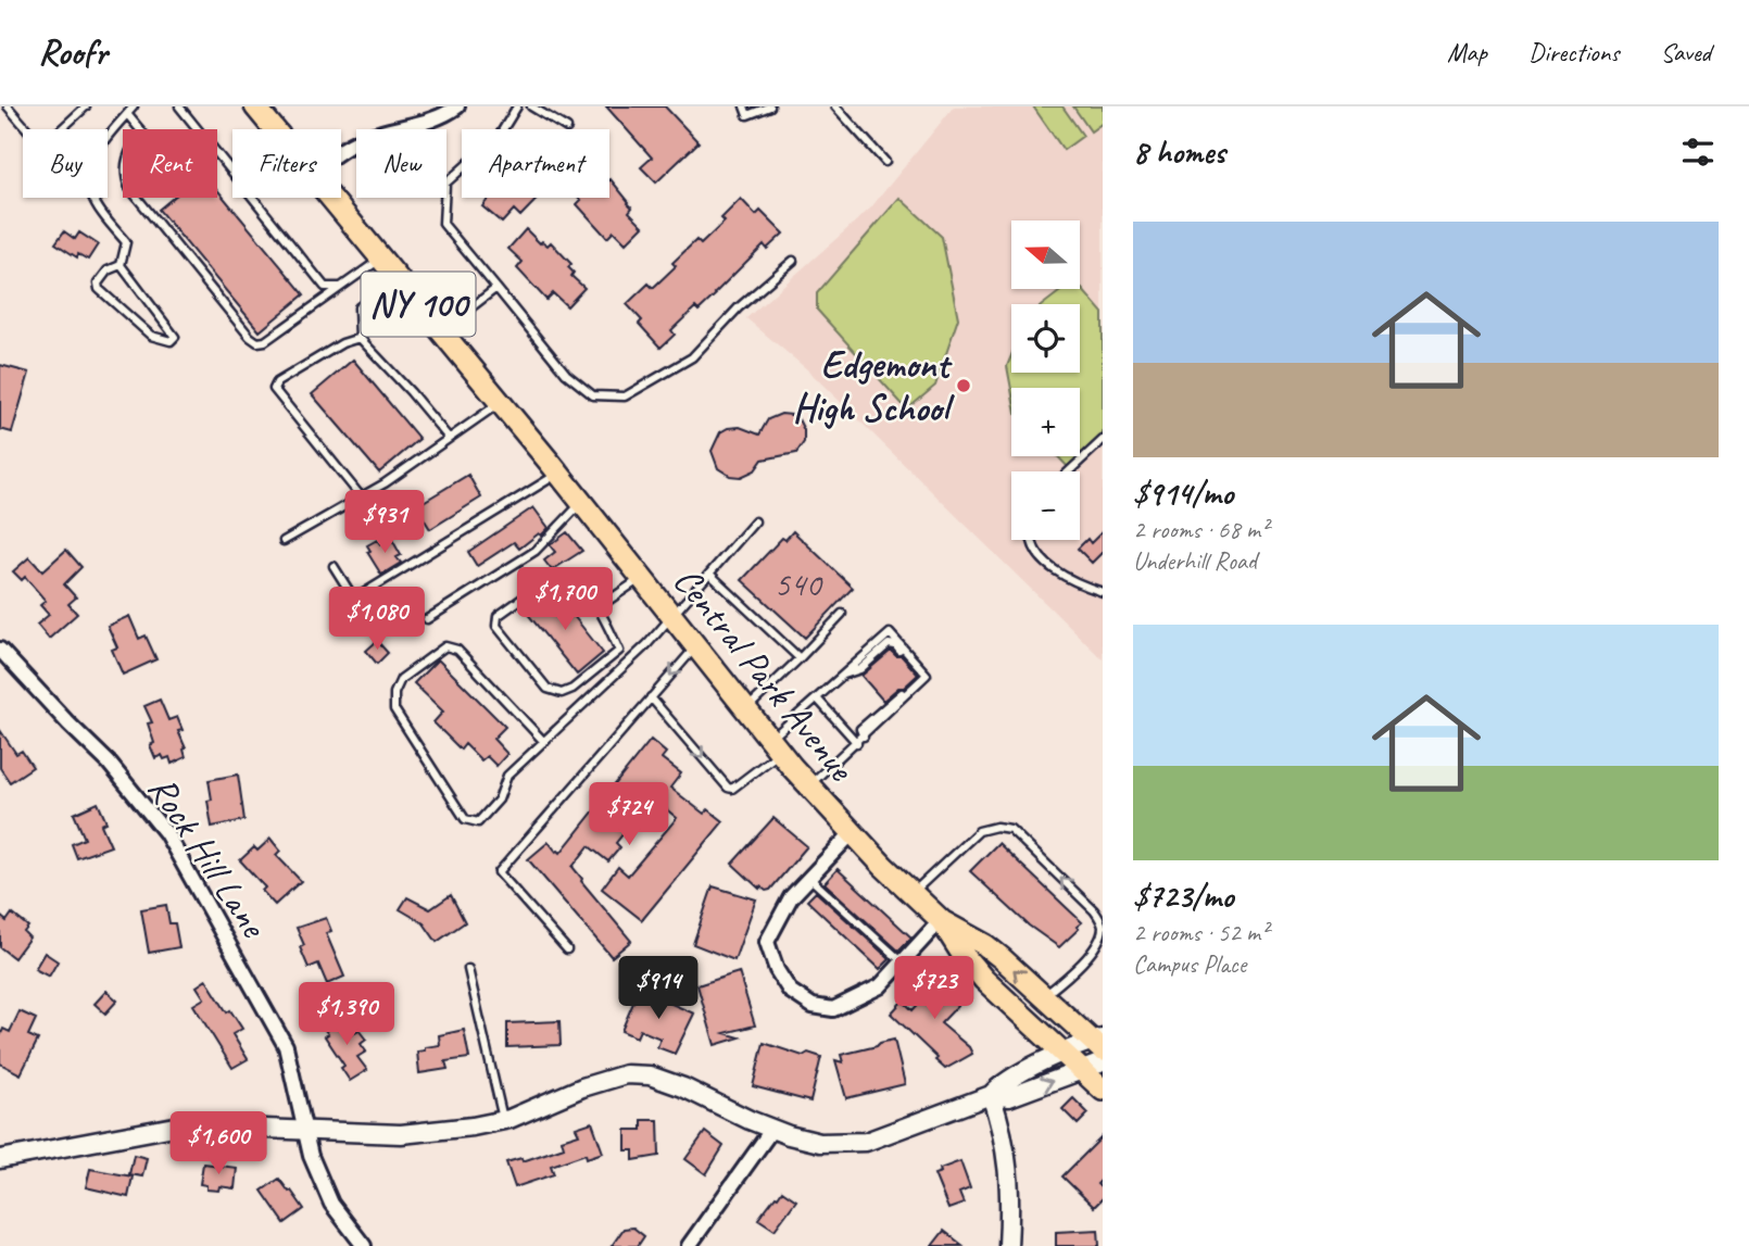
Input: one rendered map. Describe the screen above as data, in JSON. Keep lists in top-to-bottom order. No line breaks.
{"streets":{"main road":["NY 100","Central Park Avenue"],"street":["Rock Hill Lane"]},"places":["Edgemont High School"],"house_numbers":["540"],"north":"left","page":{"header":"Roofr","nav":["Map","Directions","Saved"],"heading":"8 homes","chip":["Buy","Rent","Filters","New","Apartment"],"list":[{"name":"$914/mo","note":"2 rooms · 68 m² · Underhill Road"},{"name":"$723/mo","note":"2 rooms · 52 m² · Campus Place"}],"map_buttons":["+","−"],"price":["$931","$1,700","$1,080","$724","$914","$723","$1,390","$1,600"]}}
